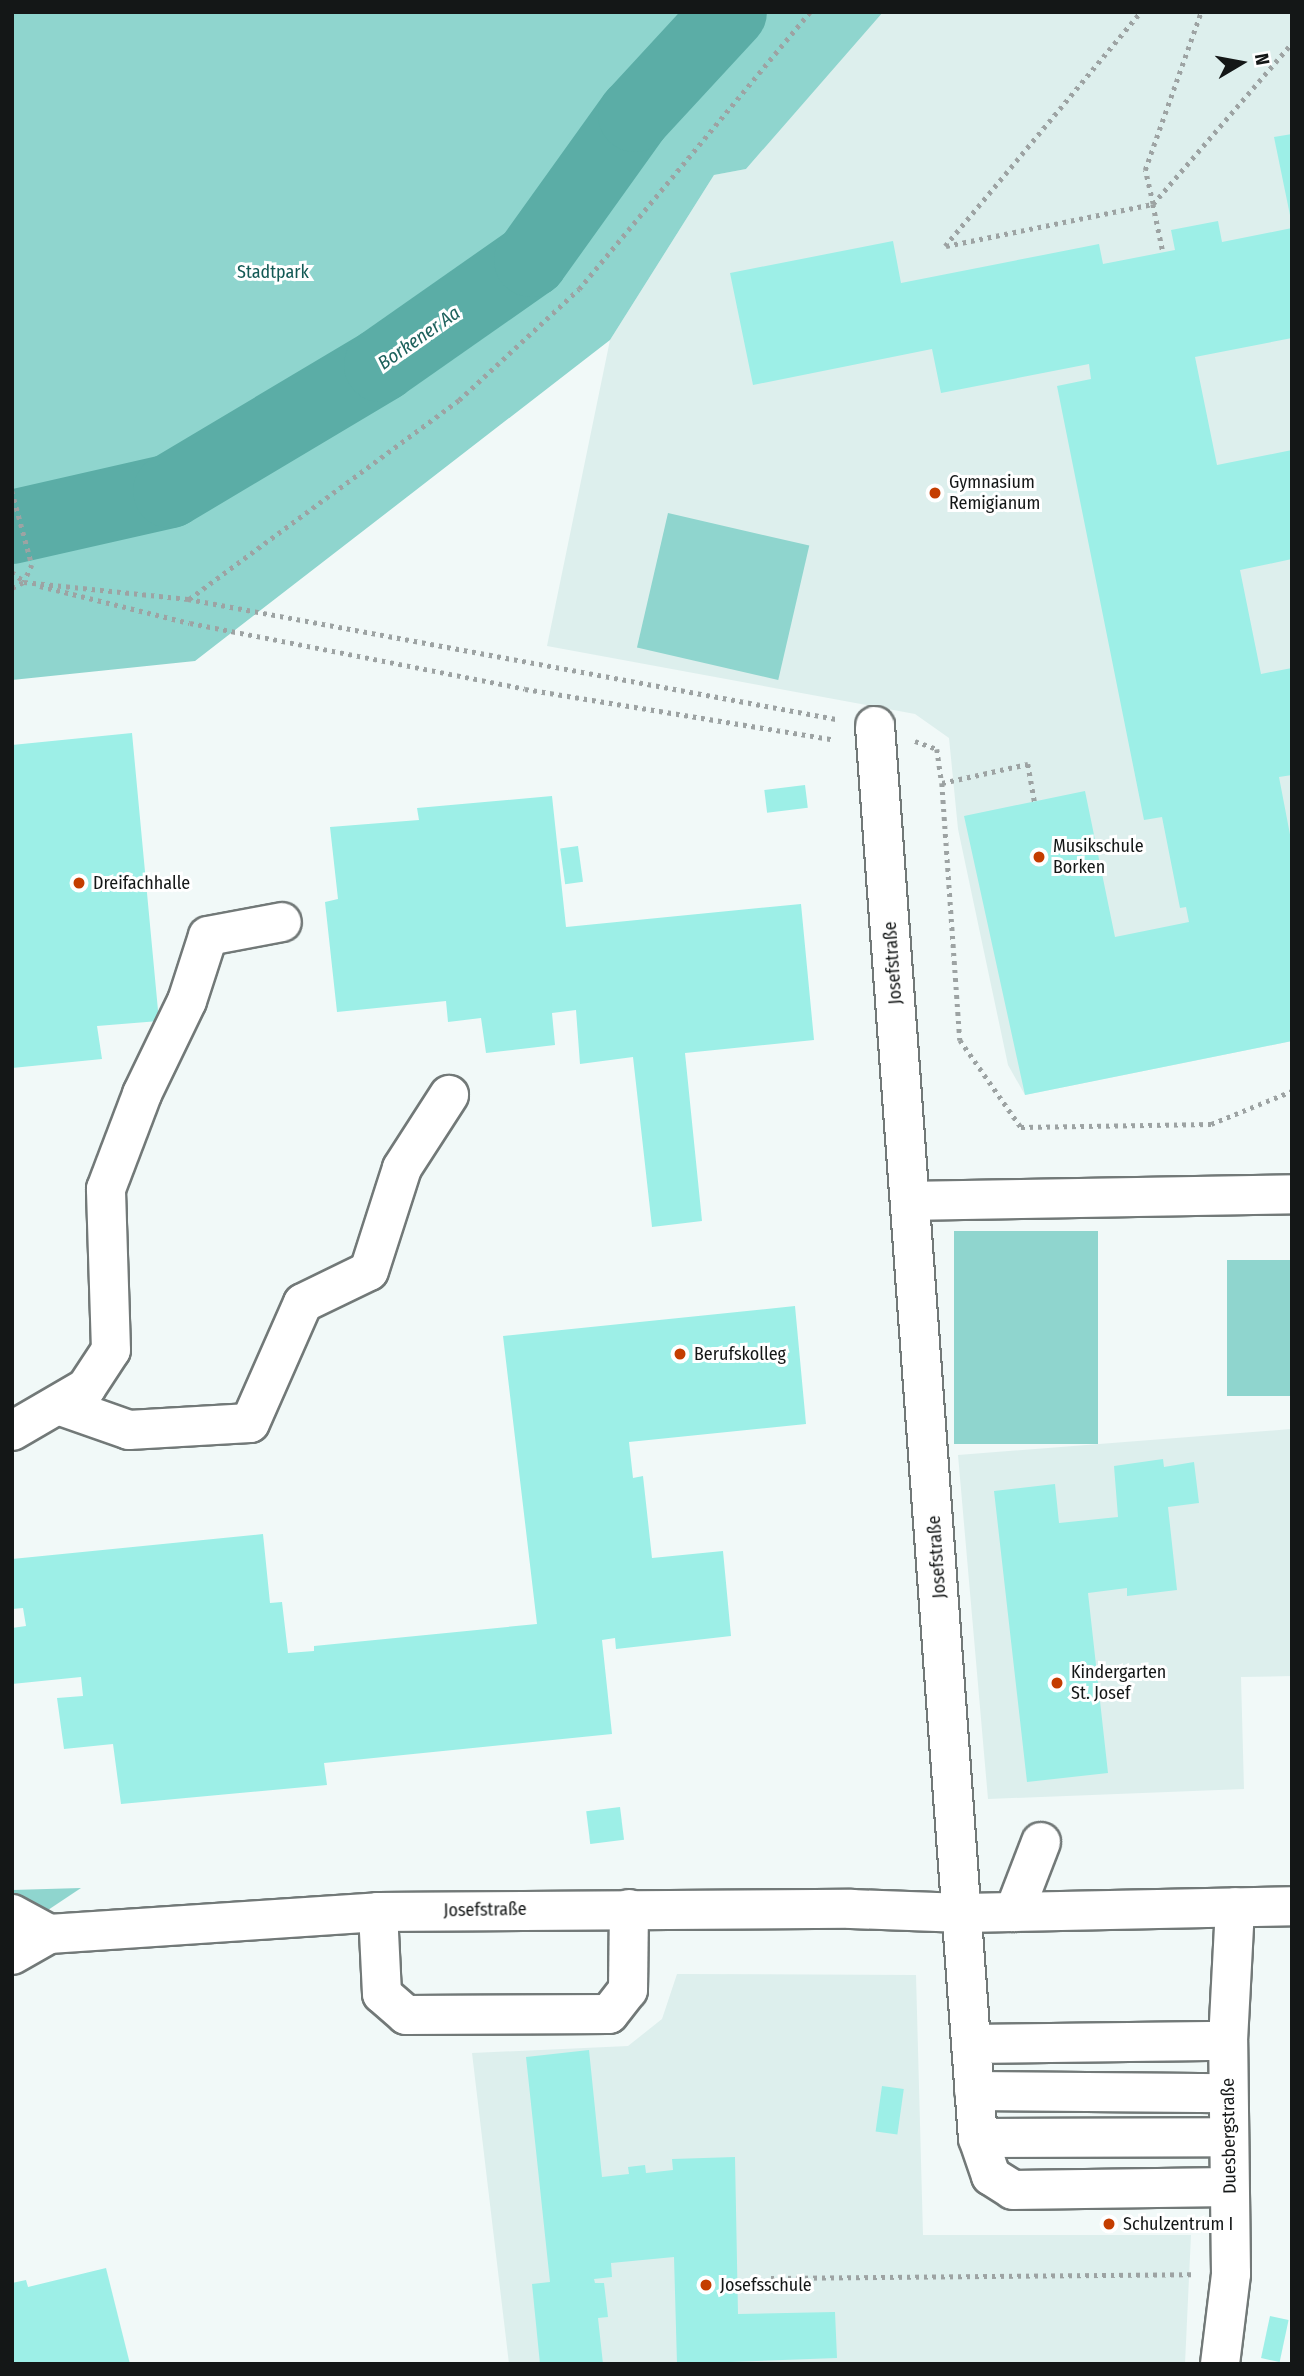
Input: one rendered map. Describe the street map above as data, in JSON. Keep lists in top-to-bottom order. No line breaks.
{"streets":{"street":["Josefstraße","Duesbergstraße"]},"crossings":[["Josefstraße","Duesbergstraße"]],"water":["Borkener Aa"],"parks":["Stadtpark"],"places":["Gymnasium Remigianum","Musikschule Borken","Dreifachhalle","Berufskolleg","Kindergarten St. Josef","Schulzentrum I","Josefsschule"],"north":"right"}
